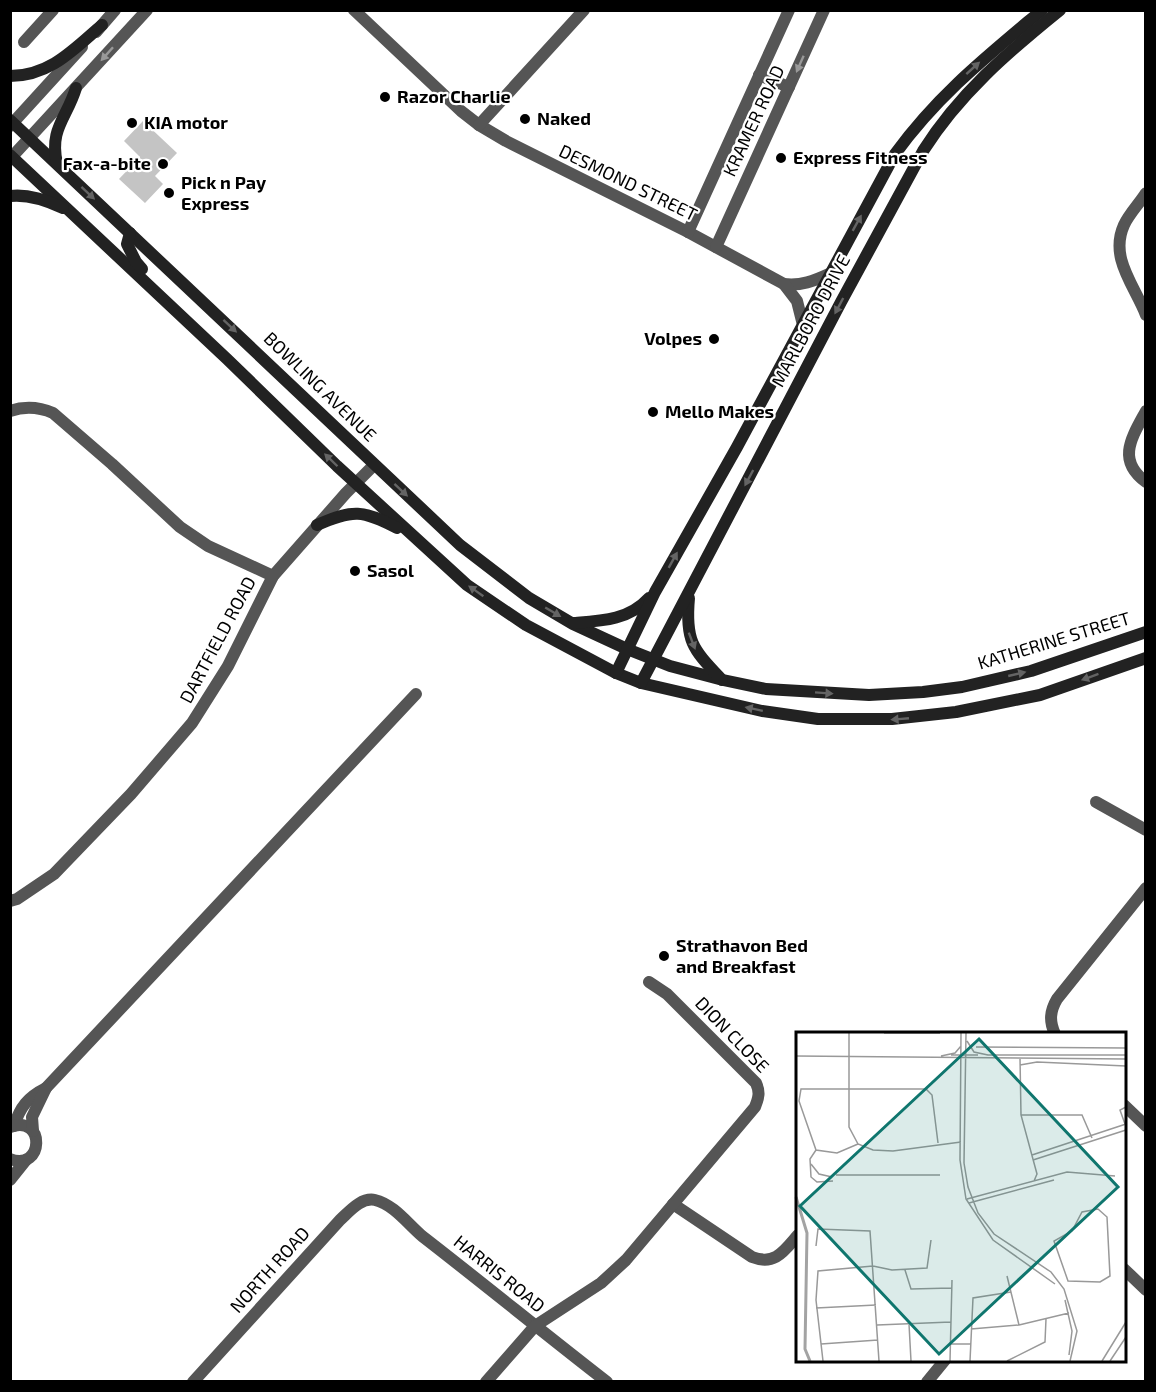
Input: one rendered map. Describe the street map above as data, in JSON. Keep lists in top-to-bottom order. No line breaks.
{"streets":{"main road":["MARLBORO DRIVE","BOWLING AVENUE","KATHERINE STREET"],"street":["KRAMER ROAD","DESMOND STREET","DARTFIELD ROAD","DION CLOSE","NORTH ROAD","HARRIS ROAD"]},"crossings":[["KRAMER ROAD","DESMOND STREET"],["DESMOND STREET","MARLBORO DRIVE"],["MARLBORO DRIVE","BOWLING AVENUE"],["MARLBORO DRIVE","KATHERINE STREET"],["BOWLING AVENUE","DARTFIELD ROAD"],["BOWLING AVENUE","KATHERINE STREET"],["NORTH ROAD","HARRIS ROAD"]],"places":["Razor Charlie","Naked","KIA motor","Express Fitness","Fax-a-bite","Pick n Pay Express","Volpes","Mello Makes","Sasol","Strathavon Bed and Breakfast"]}
